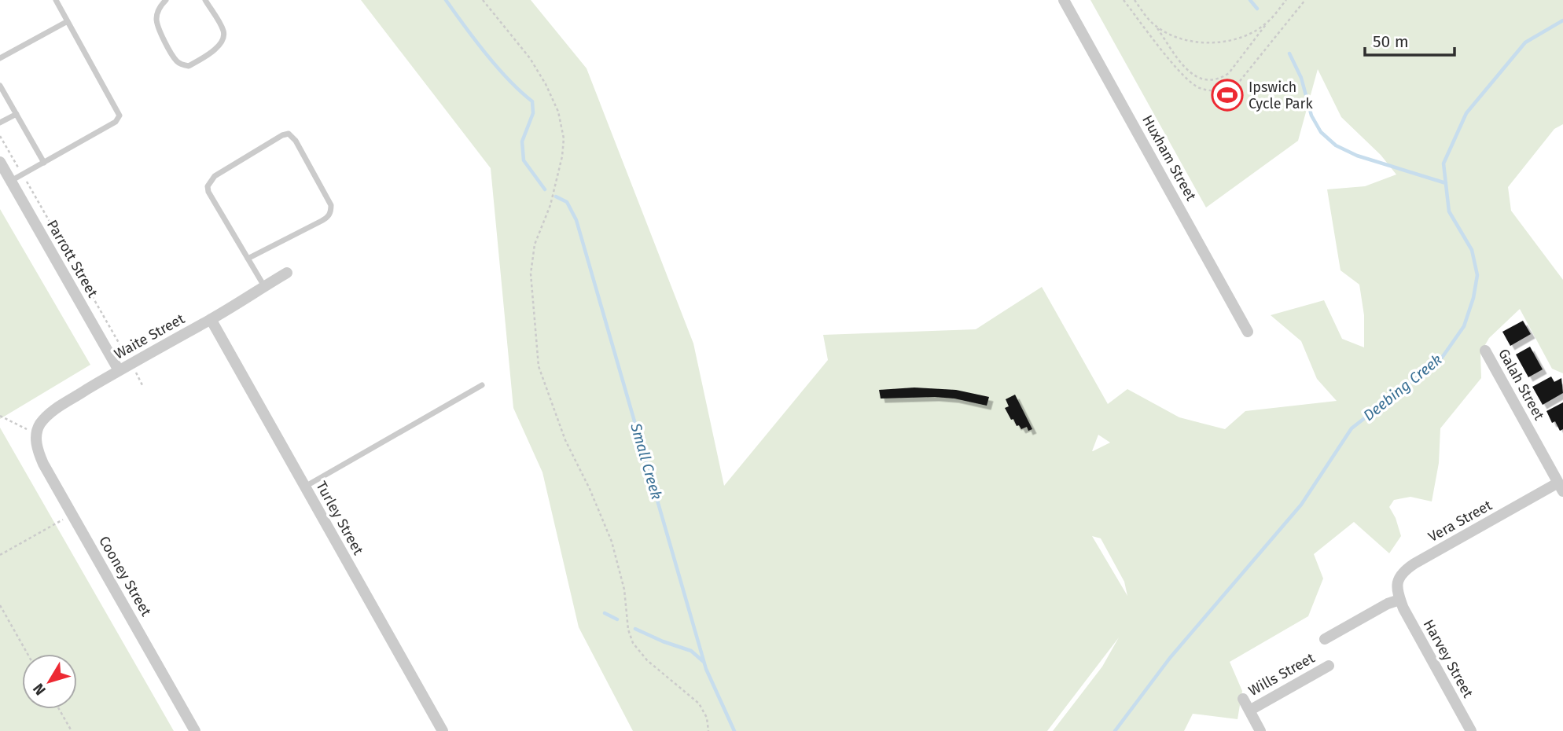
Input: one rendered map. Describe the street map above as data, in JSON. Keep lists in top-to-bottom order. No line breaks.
{"streets":{"street":["Huxham Street","Parrott Street","Waite Street","Galah Street","Turley Street","Vera Street","Cooney Street","Harvey Street","Wills Street"]},"crossings":[["Parrott Street","Waite Street"],["Waite Street","Turley Street"],["Waite Street","Cooney Street"],["Galah Street","Vera Street"],["Vera Street","Harvey Street"]],"water":["Deebing Creek","Small Creek"],"places":{"sports":["Ipswich Cycle Park"]},"scale_bar":"50 m","north":"bottom left"}
